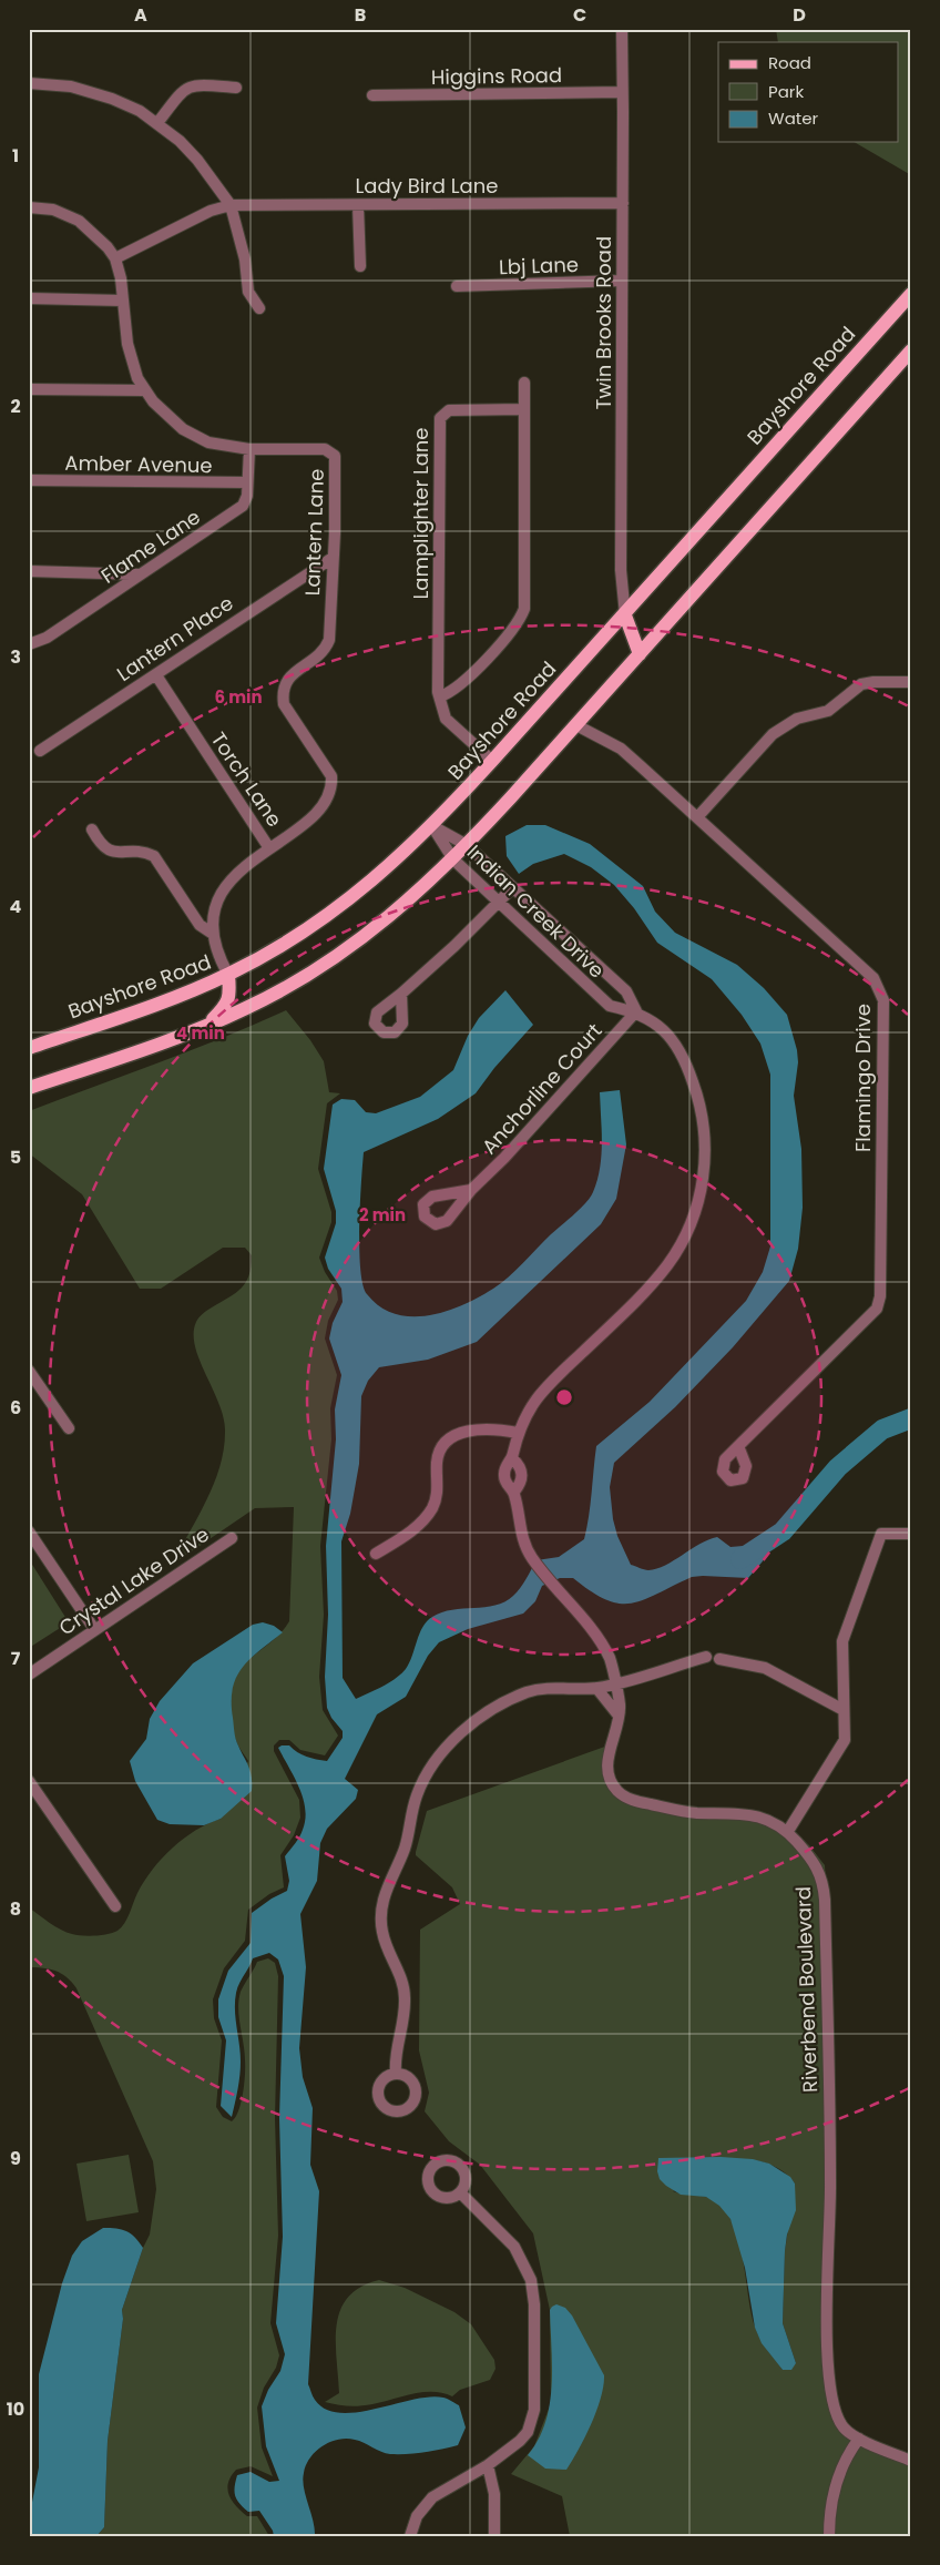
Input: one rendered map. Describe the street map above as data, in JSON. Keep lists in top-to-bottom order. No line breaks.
{"streets":{"main road":["Bayshore Road"],"street":["Higgins Road","Lady Bird Lane","Lbj Lane","Twin Brooks Road","Amber Avenue","Lamplighter Lane","Lantern Lane","Flame Lane","Lantern Place","Torch Lane","Indian Creek Drive","Flamingo Drive","Anchorline Court","Crystal Lake Drive","Riverbend Boulevard"]},"crossings":[["Higgins Road","Twin Brooks Road"],["Lady Bird Lane","Twin Brooks Road"],["Lbj Lane","Twin Brooks Road"],["Twin Brooks Road","Bayshore Road"],["Bayshore Road","Lamplighter Lane"],["Bayshore Road","Lantern Lane"],["Bayshore Road","Indian Creek Drive"],["Amber Avenue","Flame Lane"],["Lantern Lane","Flame Lane"],["Lantern Lane","Lantern Place"],["Lantern Lane","Torch Lane"],["Lantern Place","Torch Lane"],["Indian Creek Drive","Anchorline Court"],["Indian Creek Drive","Riverbend Boulevard"]],"legend":["Road","Park","Water"],"grid":{"columns":["A","B","C","D"],"rows":["1","2","3","4","5","6","7","8","9","10"]},"rings":["6 min","4 min","2 min"]}
